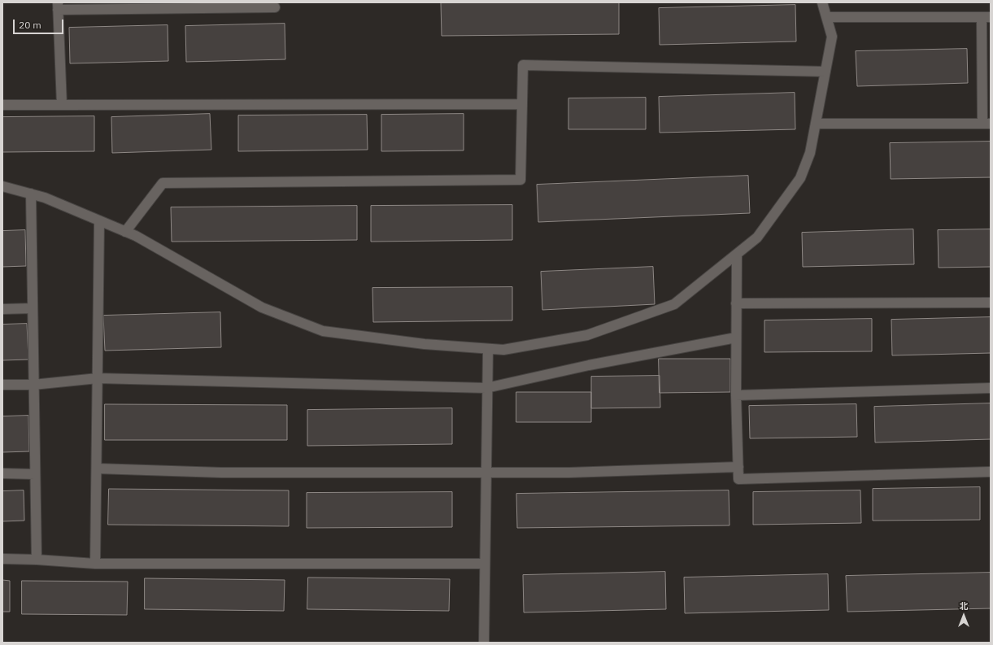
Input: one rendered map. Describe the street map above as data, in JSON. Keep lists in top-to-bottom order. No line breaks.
{"scale_bar":"20 m","north":"top"}
